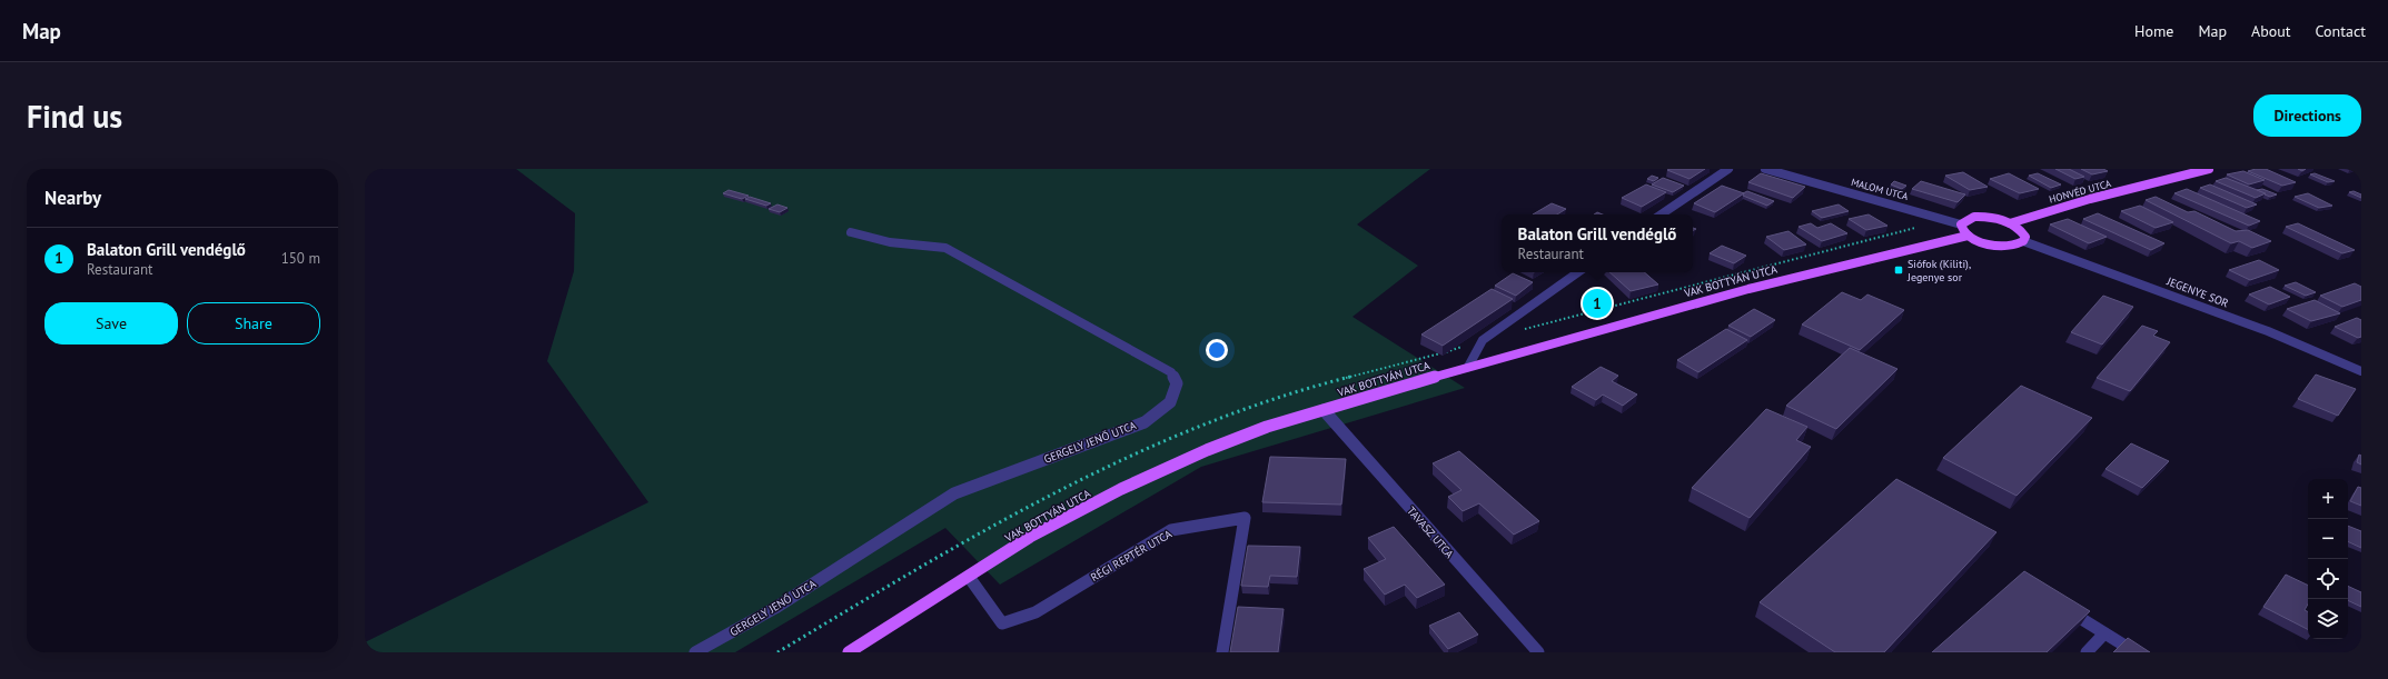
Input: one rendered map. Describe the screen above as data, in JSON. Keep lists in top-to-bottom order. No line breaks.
{"streets":{"main road":["HONVÉD UTCA","VAK BOTTYÁN UTCA"],"street":["MALOM UTCA","JEGENYE SOR","GERGELY JENŐ UTCA","TAVASZ UTCA","RÉGI REPTÉR UTCA"]},"crossings":[["VAK BOTTYÁN UTCA","TAVASZ UTCA"],["VAK BOTTYÁN UTCA","RÉGI REPTÉR UTCA"]],"places":{"transit":["Siófok (Kiliti), Jegenye sor"]},"page":{"header":"Map","nav":["Home","Map","About","Contact"],"buttons":["Directions",["Save","Share"]],"title":"Find us","heading":"Nearby","popup":["Balaton Grill vendéglő","Restaurant"],"list":[{"mark":"1","name":"Balaton Grill vendéglő","note":"Restaurant","value":"150 m"}],"pins":"1","map_buttons":["+","−"]}}
